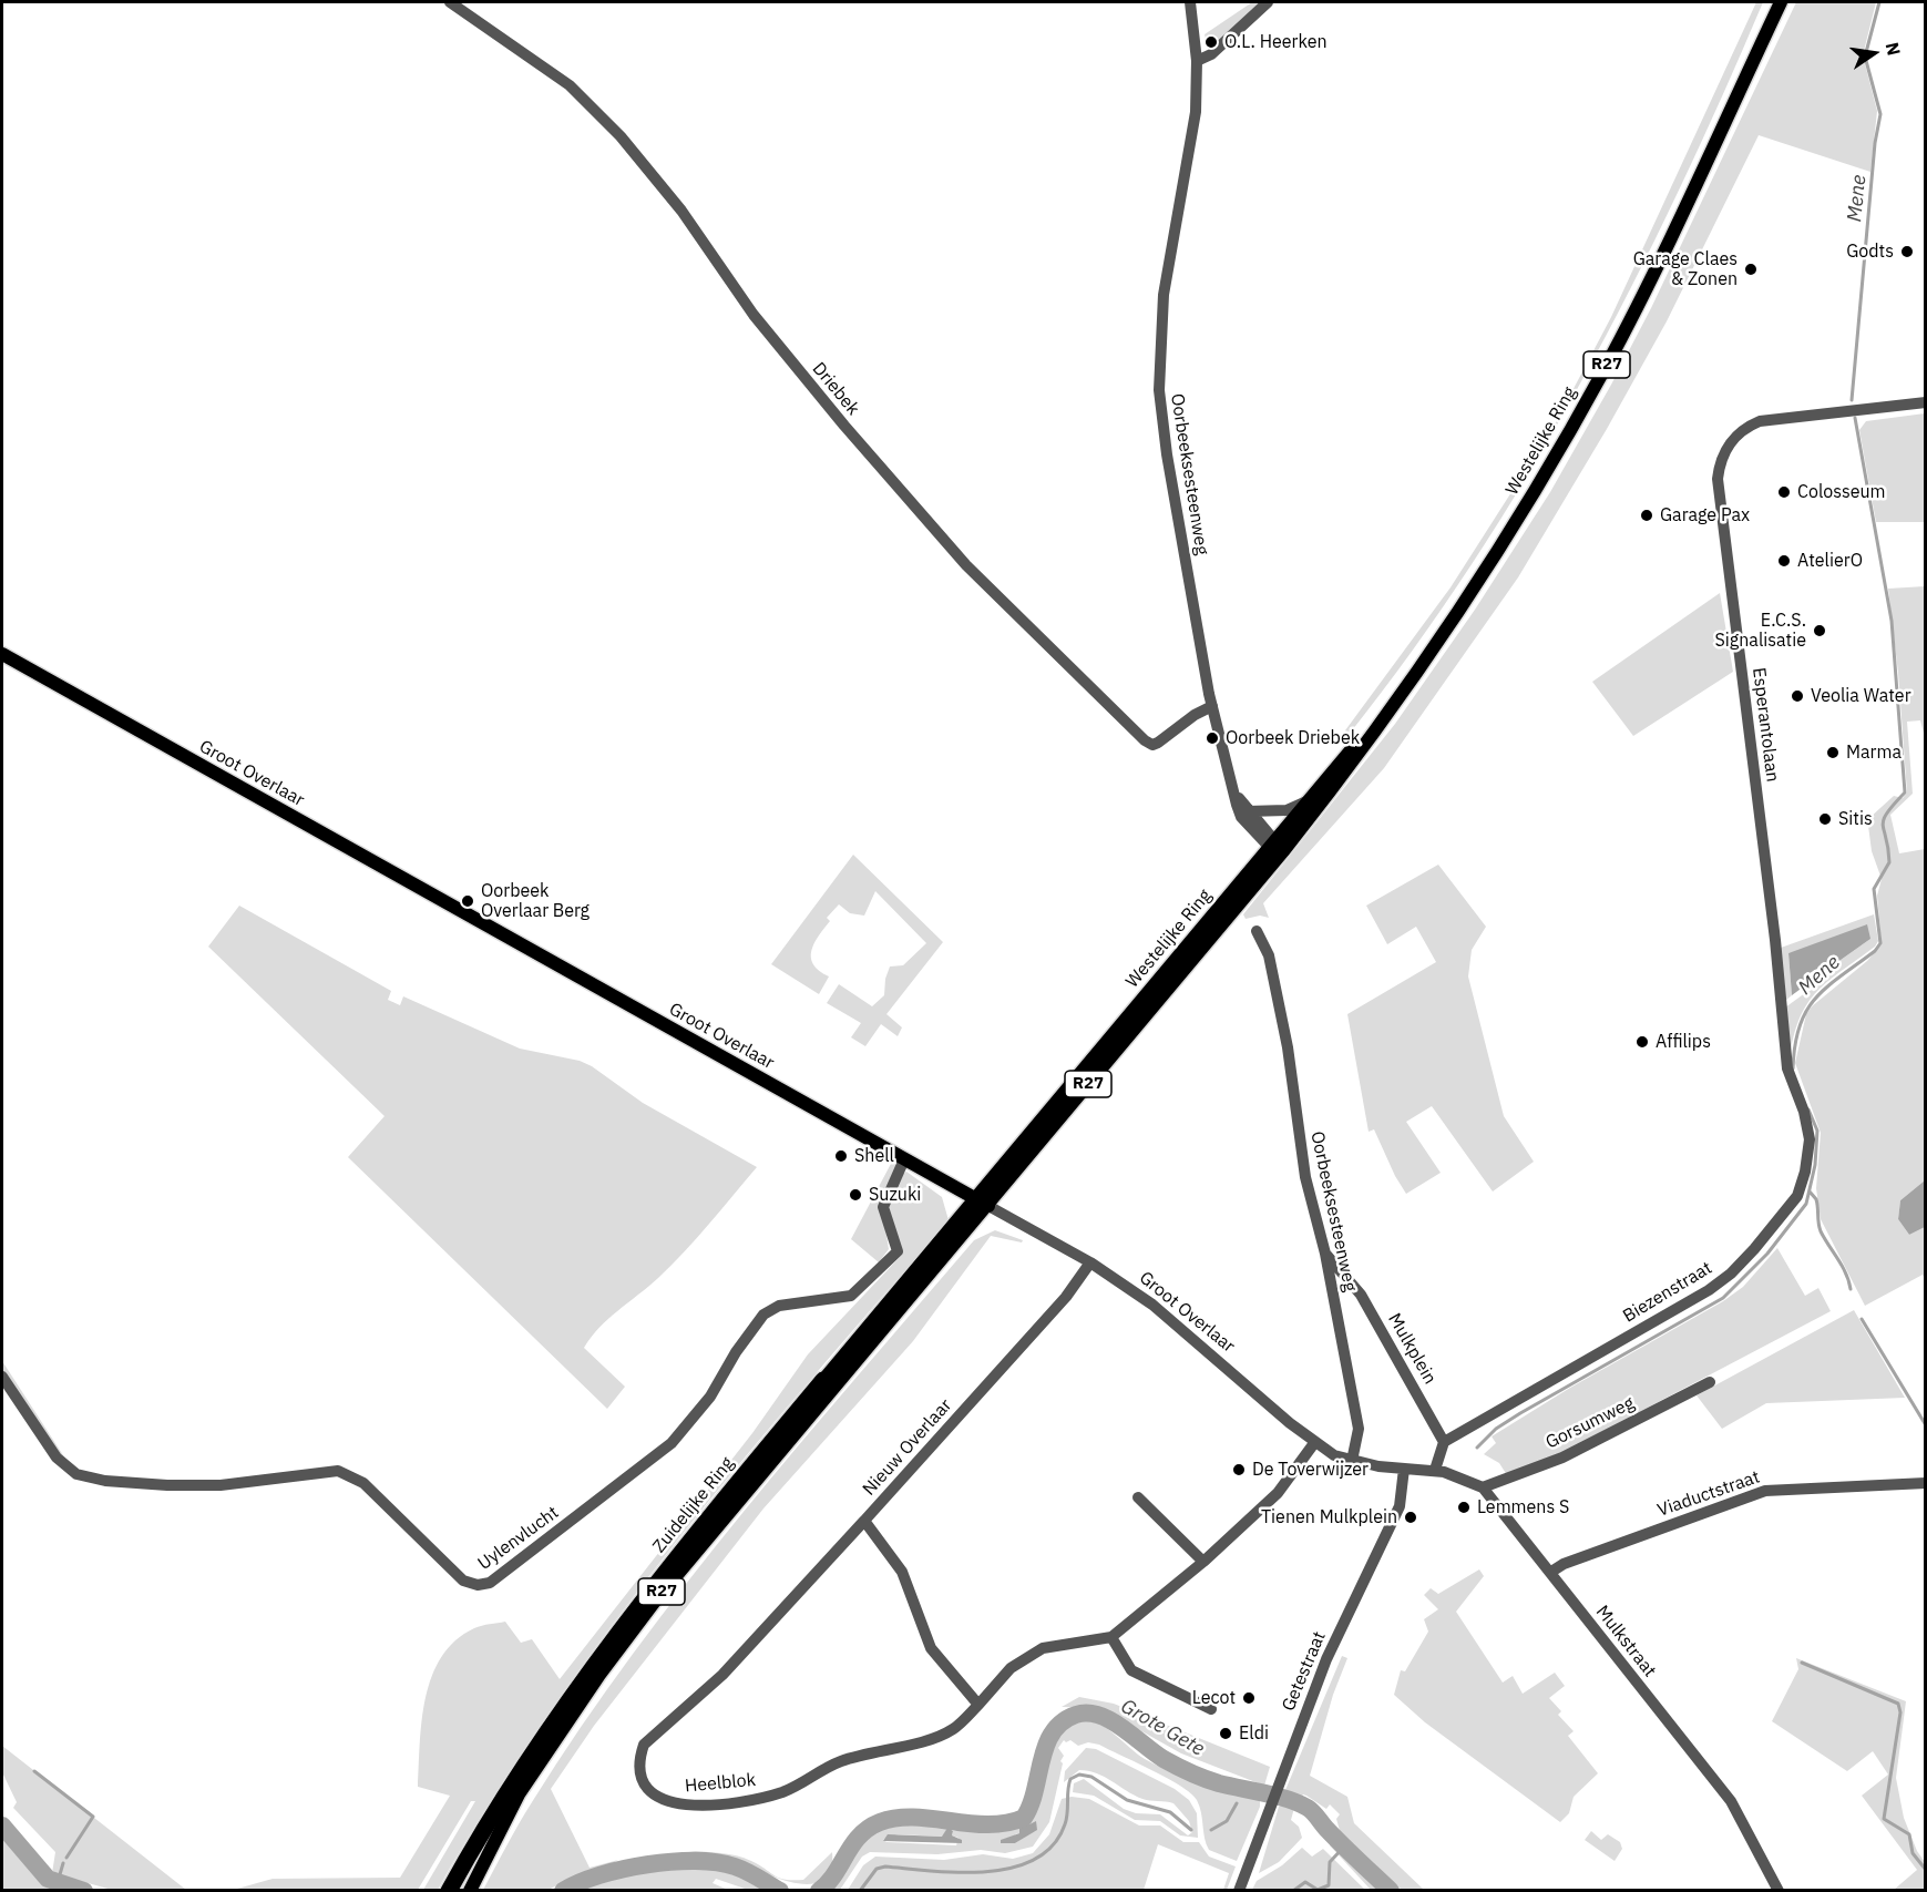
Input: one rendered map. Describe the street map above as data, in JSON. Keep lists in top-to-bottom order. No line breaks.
{"streets":{"highway":["R27","Zuidelijke Ring"],"main road":["Westelijke Ring","Groot Overlaar"],"street":["Driebek","Oorbeeksesteenweg","Esperantolaan","Biezenstraat","Mulkplein","Gorsumweg","Nieuw Overlaar","Viaductstraat","Uylenvlucht","Mulkstraat","Getestraat","Heelblok"]},"crossings":[["Driebek","Oorbeeksesteenweg"],["Westelijke Ring","Oorbeeksesteenweg"],["Westelijke Ring","Groot Overlaar"],["Westelijke Ring","Zuidelijke Ring"],["Oorbeeksesteenweg","Groot Overlaar"],["Oorbeeksesteenweg","Mulkplein"],["Esperantolaan","Biezenstraat"],["Groot Overlaar","Nieuw Overlaar"],["Groot Overlaar","Zuidelijke Ring"],["Groot Overlaar","Uylenvlucht"],["Groot Overlaar","Mulkstraat"],["Groot Overlaar","Getestraat"],["Biezenstraat","Mulkplein"],["Gorsumweg","Mulkstraat"],["Nieuw Overlaar","Heelblok"],["Viaductstraat","Mulkstraat"],["Mulkstraat","Getestraat"]],"water":["Mene","Grote Gete"],"places":["O.L. Heerken","Godts","Garage Claes & Zonen","Colosseum","Garage Pax","AtelierO","E.C.S. Signalisatie","Veolia Water","Oorbeek Driebek","Marma","Sitis","Oorbeek Overlaar Berg","Affilips","Shell","Suzuki","De Toverwijzer","Lemmens S","Tienen Mulkplein","Lecot","Eldi"],"north":"right"}
